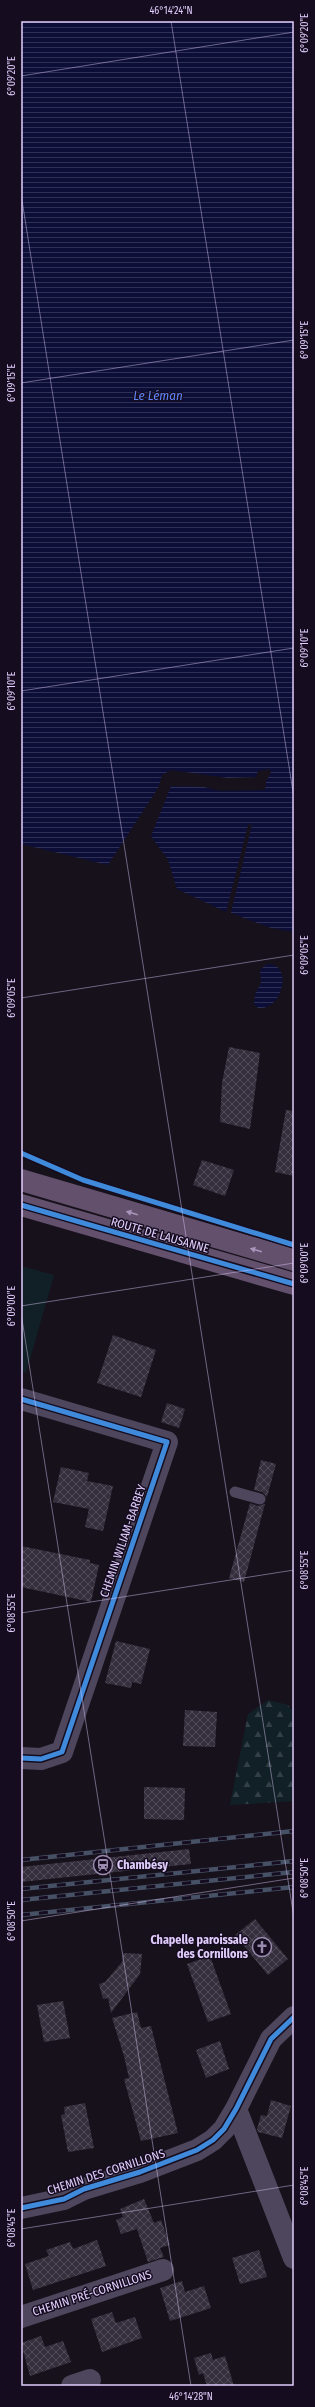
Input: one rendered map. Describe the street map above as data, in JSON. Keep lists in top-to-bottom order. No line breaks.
{"streets":{"main road":["ROUTE DE LAUSANNE"],"street":["CHEMIN WILIAM-BARBEY","CHEMIN DES CORNILLONS","CHEMIN PRÉ-CORNILLONS"]},"water":["Le Léman"],"places":{"station":["Chambésy"],"church":["Chapelle paroissale des Cornillons"]},"coordinates":["46°14'24\"N","6°09'20\"E","6°09'15\"E","6°09'10\"E","6°09'05\"E","6°09'00\"E","6°08'55\"E","6°08'50\"E","6°08'45\"E","46°14'28\"N"]}
